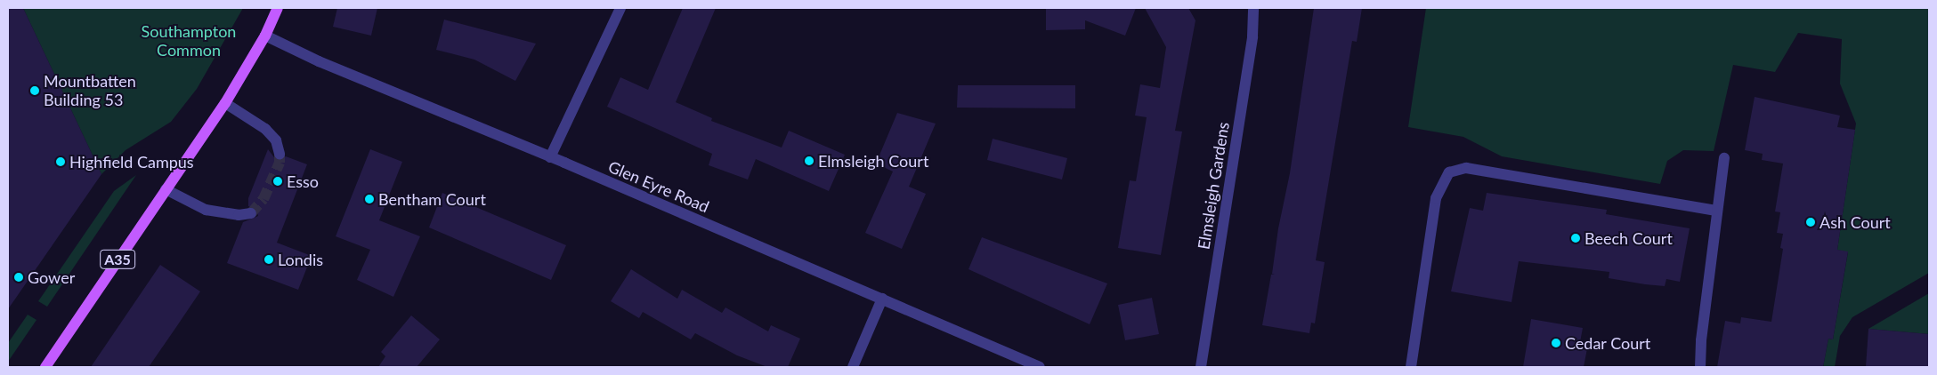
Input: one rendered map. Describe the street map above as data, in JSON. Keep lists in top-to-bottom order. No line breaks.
{"streets":{"main road":["A35"],"street":["Elmsleigh Gardens","Glen Eyre Road"]},"crossings":[["Glen Eyre Road","A35"]],"parks":["Southampton Common"],"places":["Mountbatten Building 53","Elmsleigh Court","Highfield Campus","Esso","Bentham Court","Ash Court","Beech Court","Londis","Gower","Cedar Court"]}
